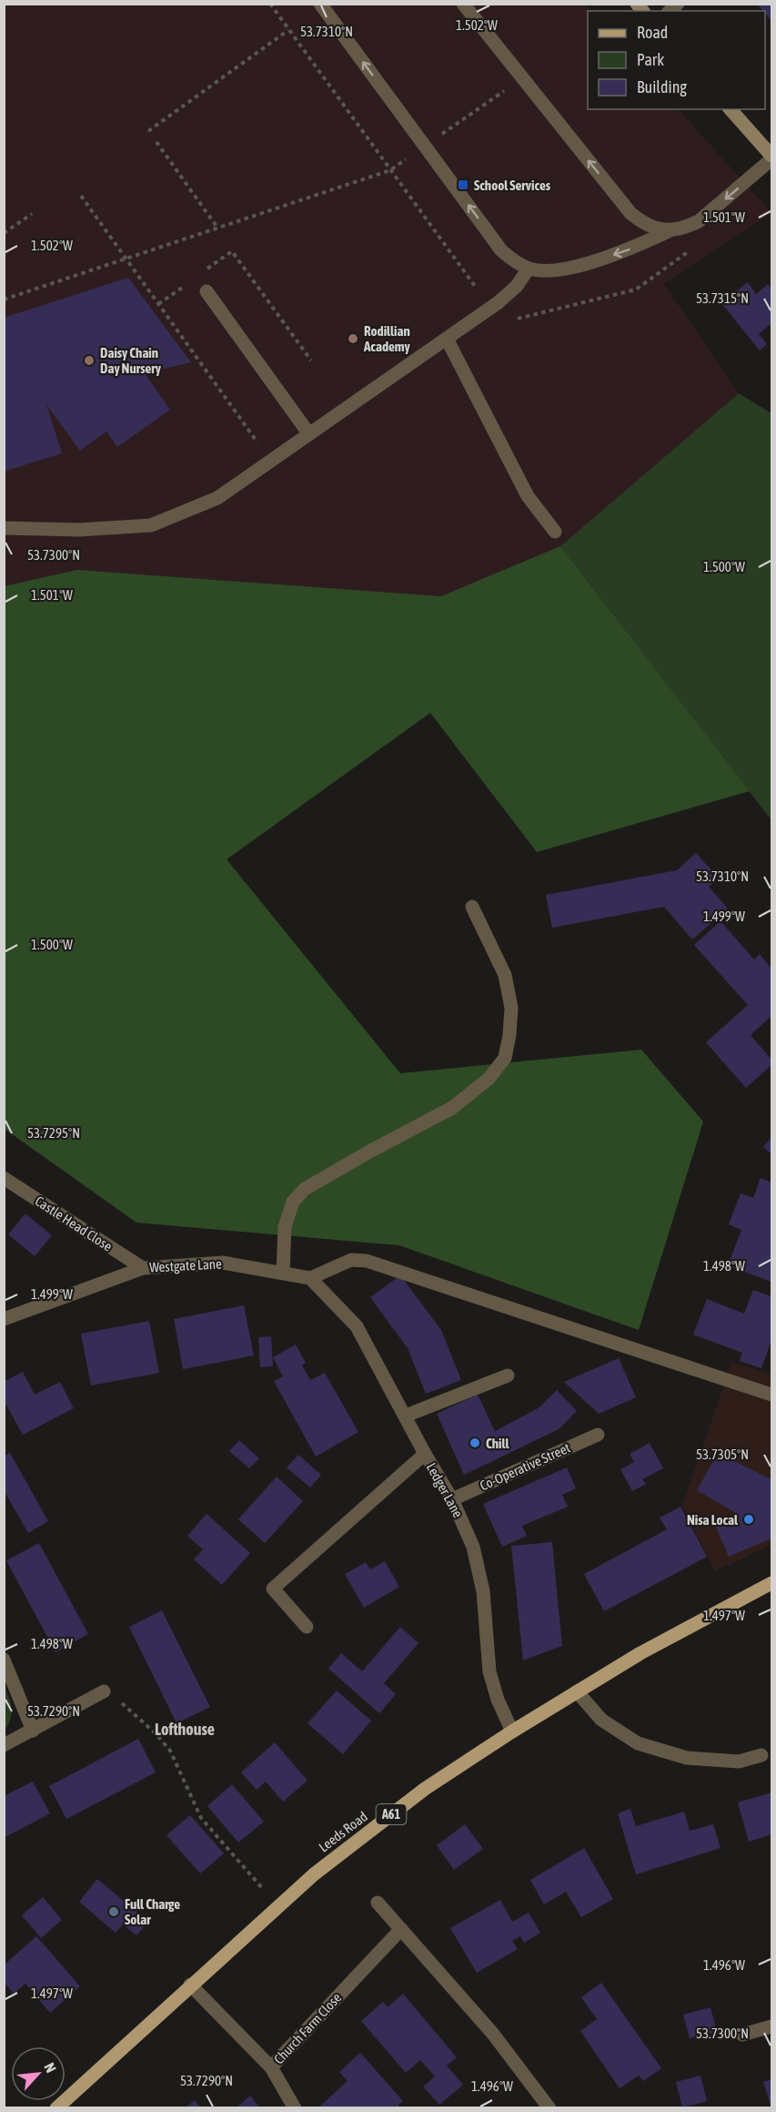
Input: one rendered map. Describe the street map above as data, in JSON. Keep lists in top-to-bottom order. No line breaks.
{"streets":{"main road":["A61","Leeds Road"],"street":["Castle Head Close","Westgate Lane","Co-Operative Street","Ledger Lane","Church Farm Close"]},"crossings":[["Castle Head Close","Westgate Lane"],["Westgate Lane","Ledger Lane"],["Co-Operative Street","Ledger Lane"],["Ledger Lane","Leeds Road"],["Leeds Road","Church Farm Close"]],"districts":["Lofthouse"],"places":{"transit":["School Services"],"other":["Rodillian Academy","Daisy Chain Day Nursery","Chill","Nisa Local","Full Charge Solar"]},"legend":["Road","Park","Building"],"north":"top right","coordinates":["1.502°W","53.7310°N","1.501°W","53.7315°N","53.7300°N","1.500°W","1.499°W","53.7295°N","1.498°W","53.7305°N","1.497°W","53.7290°N","1.496°W"]}
